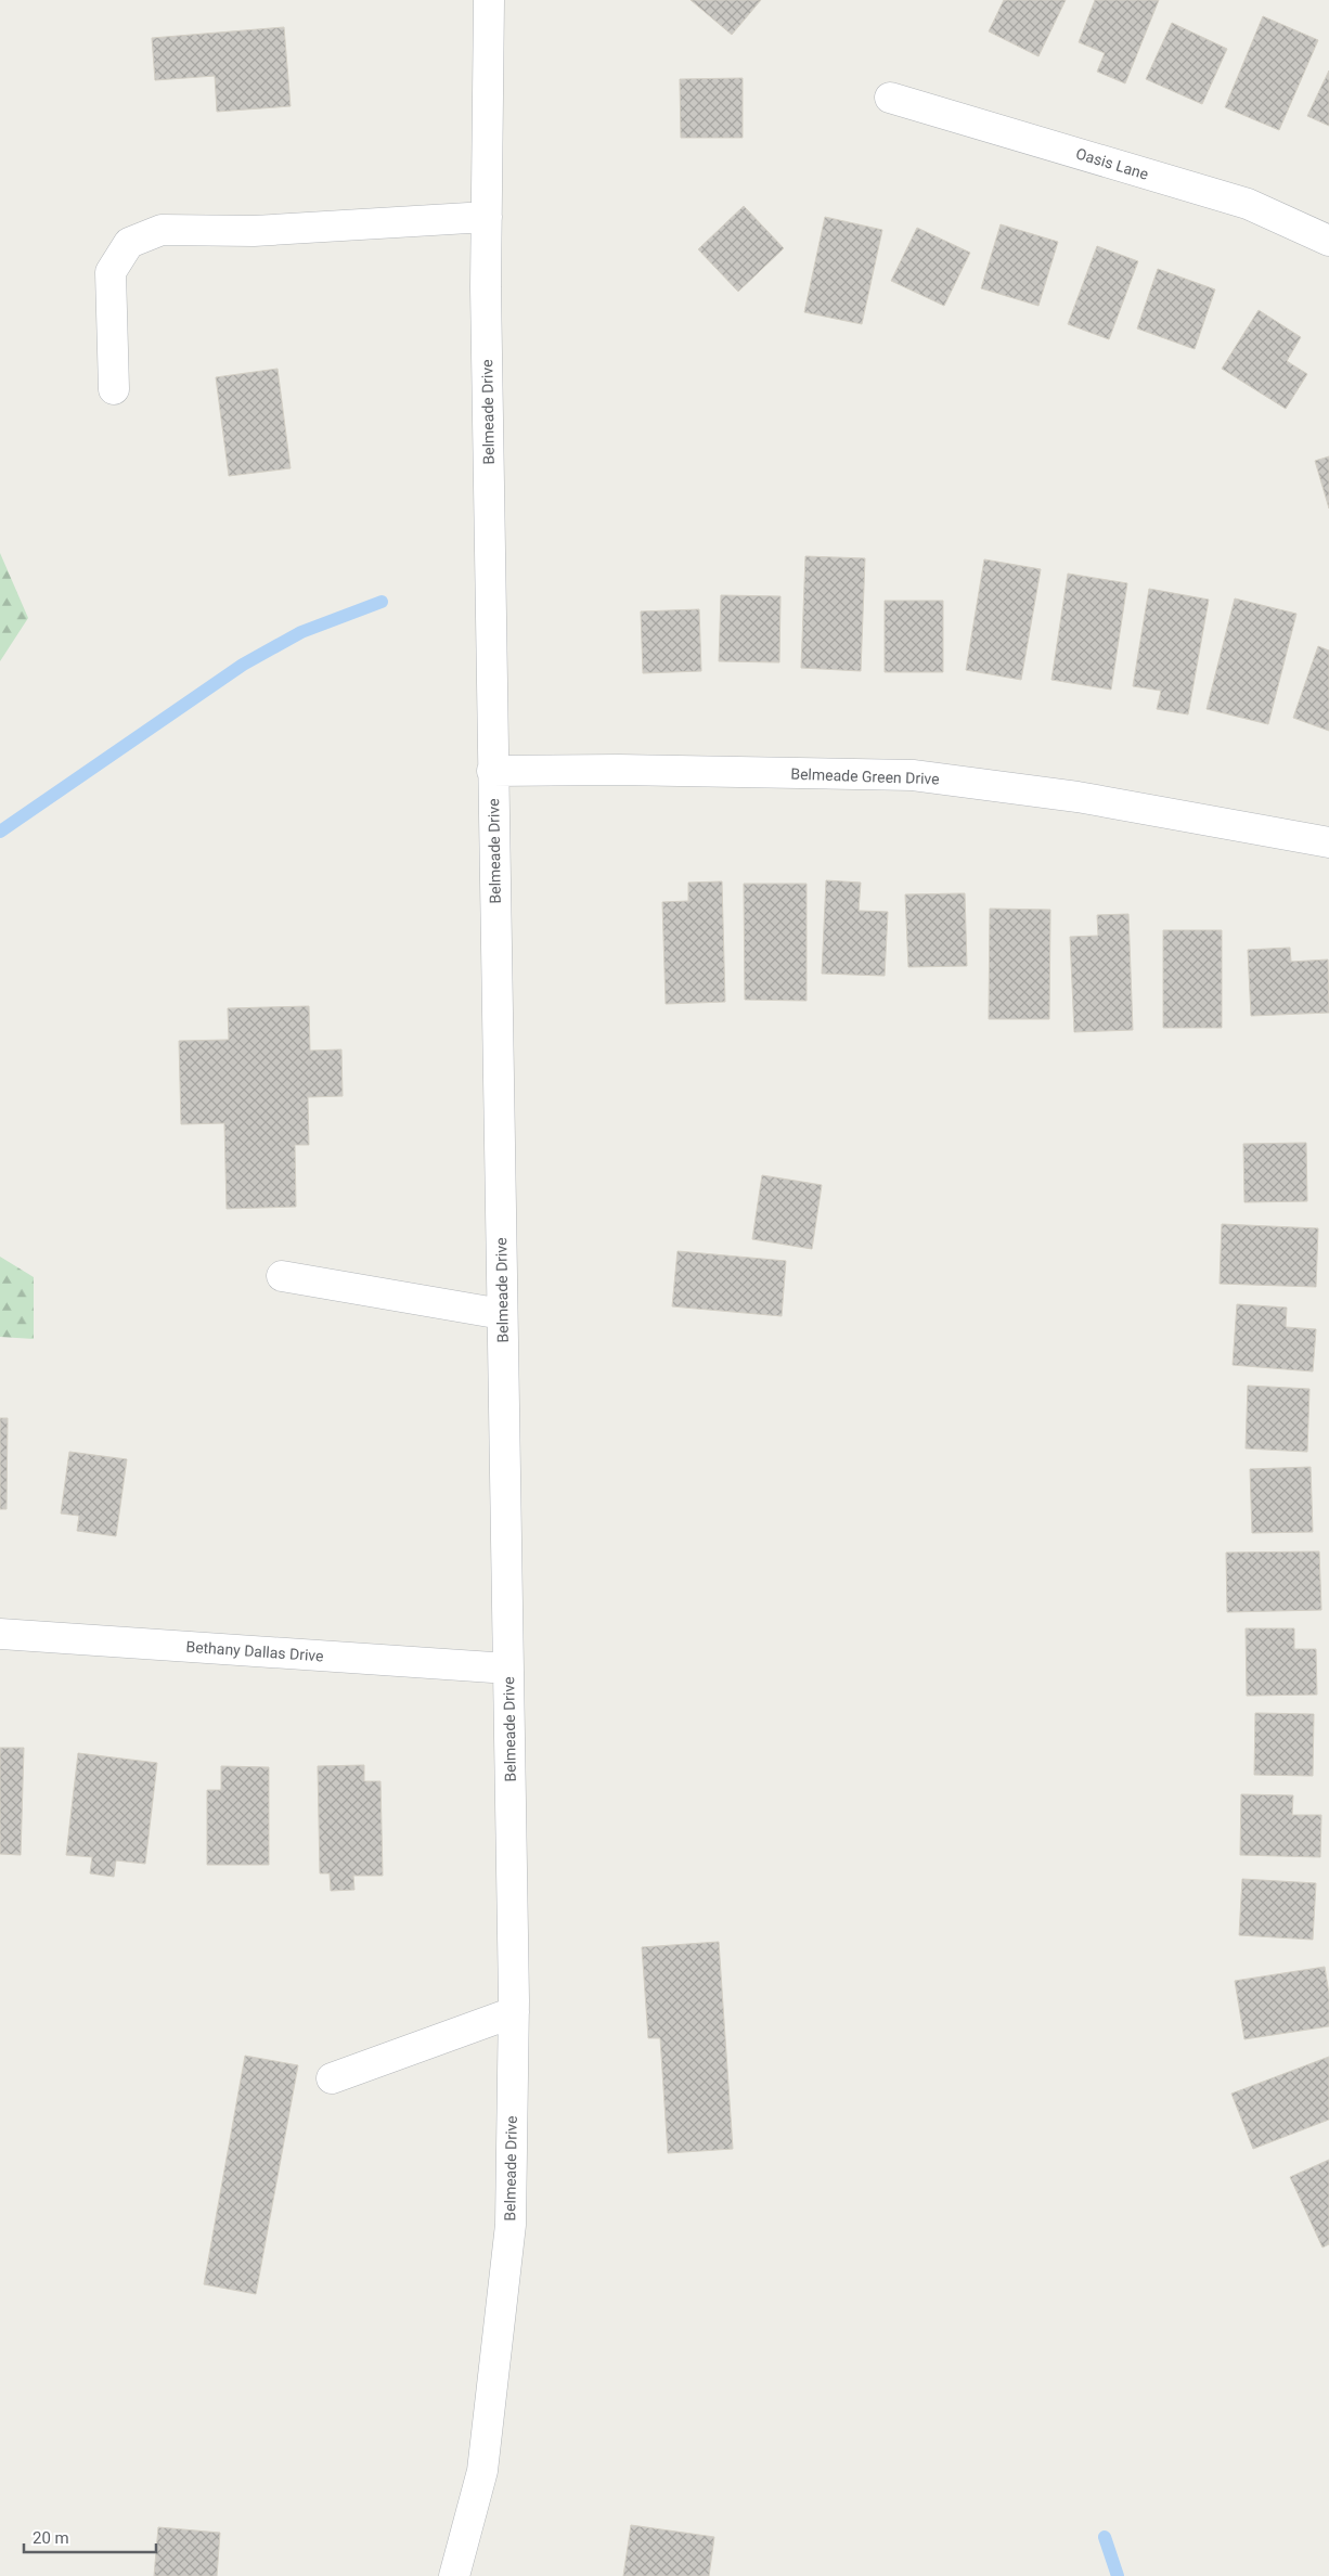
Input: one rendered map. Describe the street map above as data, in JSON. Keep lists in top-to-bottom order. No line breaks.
{"streets":{"street":["Oasis Lane","Belmeade Drive","Belmeade Green Drive","Bethany Dallas Drive"]},"crossings":[["Belmeade Drive","Belmeade Green Drive"],["Belmeade Drive","Bethany Dallas Drive"]],"scale_bar":"20 m"}
